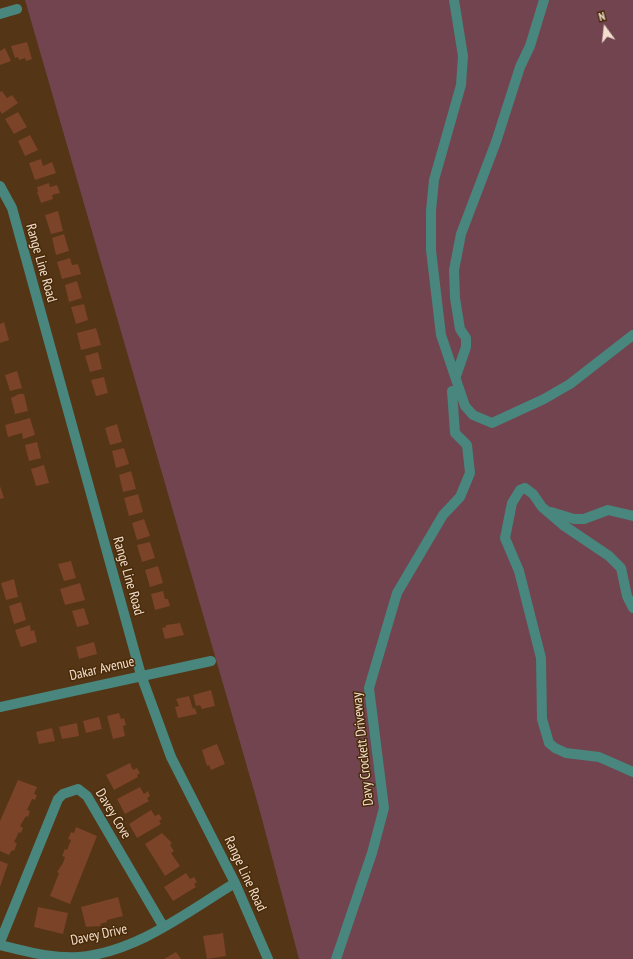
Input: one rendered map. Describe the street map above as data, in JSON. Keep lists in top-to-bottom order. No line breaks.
{"streets":{"street":["Range Line Road","Dakar Avenue","Davy Crockett Driveway","Davey Cove","Davey Drive"]},"crossings":[["Range Line Road","Dakar Avenue"],["Range Line Road","Davey Drive"],["Davey Cove","Davey Drive"]],"north":"top"}
